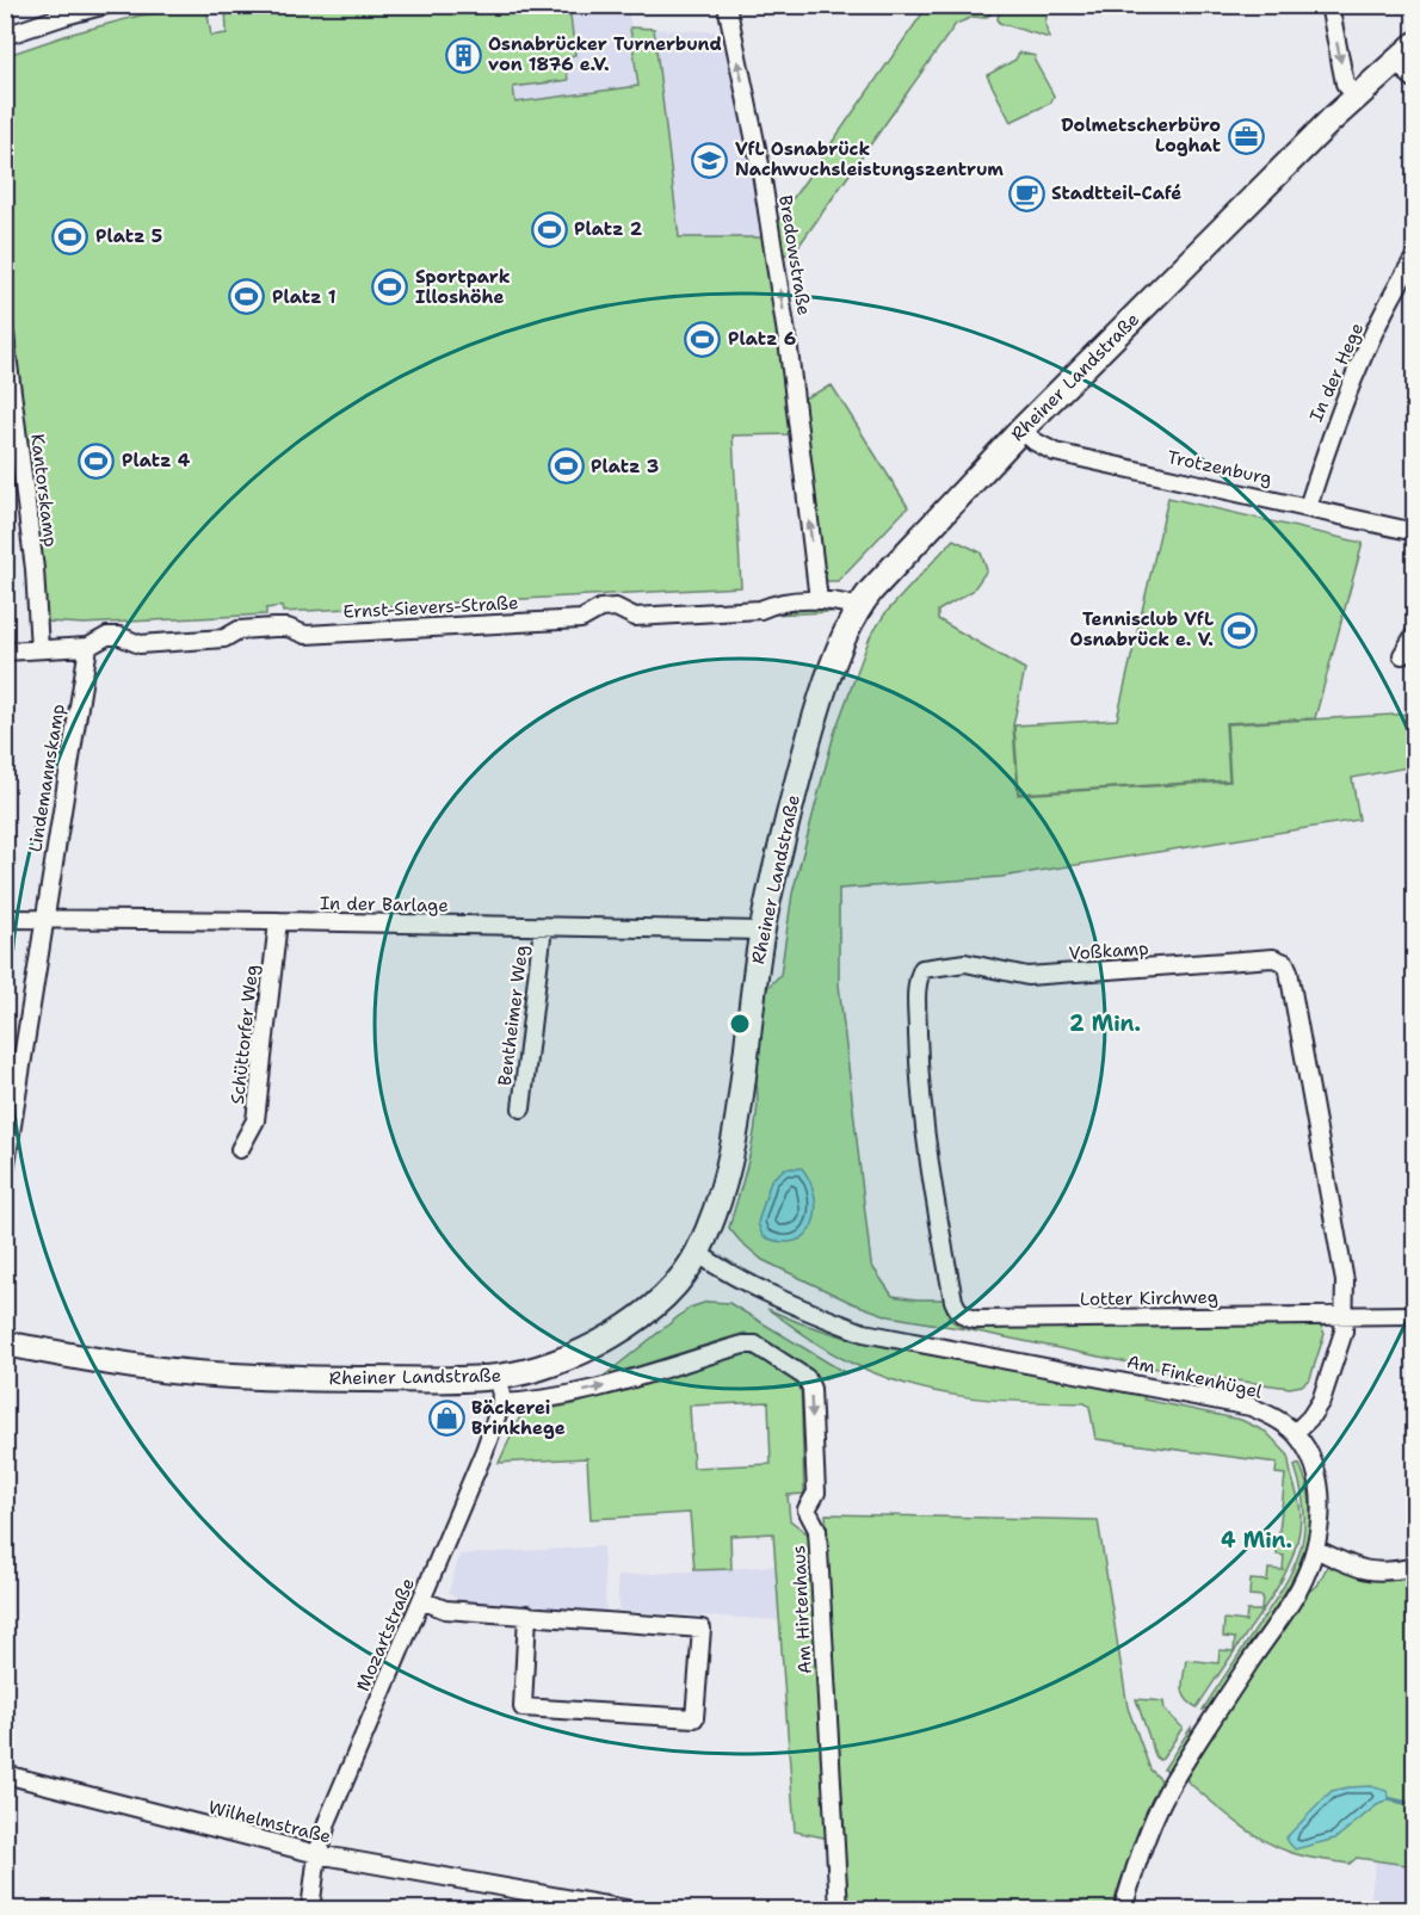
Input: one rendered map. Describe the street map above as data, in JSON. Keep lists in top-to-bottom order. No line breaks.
{"streets":{"street":["Bredowstraße","In der Hege","Rheiner Landstraße","Trotzenburg","Kantorskamp","Ernst-Sievers-Straße","Lindemannskamp","In der Barlage","Voßkamp","Bentheimer Weg","Schüttorfer Weg","Lotter Kirchweg","Am Finkenhügel","Am Hirtenhaus","Mozartstraße","Wilhelmstraße"]},"crossings":[["Bredowstraße","Ernst-Sievers-Straße"],["In der Hege","Trotzenburg"],["Rheiner Landstraße","Trotzenburg"],["Rheiner Landstraße","Ernst-Sievers-Straße"],["Rheiner Landstraße","In der Barlage"],["Rheiner Landstraße","Am Finkenhügel"],["Rheiner Landstraße","Mozartstraße"],["Kantorskamp","Ernst-Sievers-Straße"],["Ernst-Sievers-Straße","Lindemannskamp"],["Lindemannskamp","In der Barlage"],["In der Barlage","Bentheimer Weg"],["In der Barlage","Schüttorfer Weg"],["Voßkamp","Lotter Kirchweg"],["Am Hirtenhaus","Mozartstraße"],["Mozartstraße","Wilhelmstraße"]],"one_way":["Bredowstraße"],"places":{"building":["Osnabrücker Turnerbund von 1876 e.V."],"office":["Dolmetscherbüro Loghat"],"school or university":["VfL Osnabrück Nachwuchsleistungszentrum"],"cafe":["Stadtteil-Café"],"sports":["Platz 2","Platz 5","Sportpark Illoshöhe","Platz 1","Platz 6","Platz 4","Platz 3","Tennisclub VfL Osnabrück e. V."],"shop":["Bäckerei Brinkhege"]},"rings":["2 Min.","4 Min."]}
